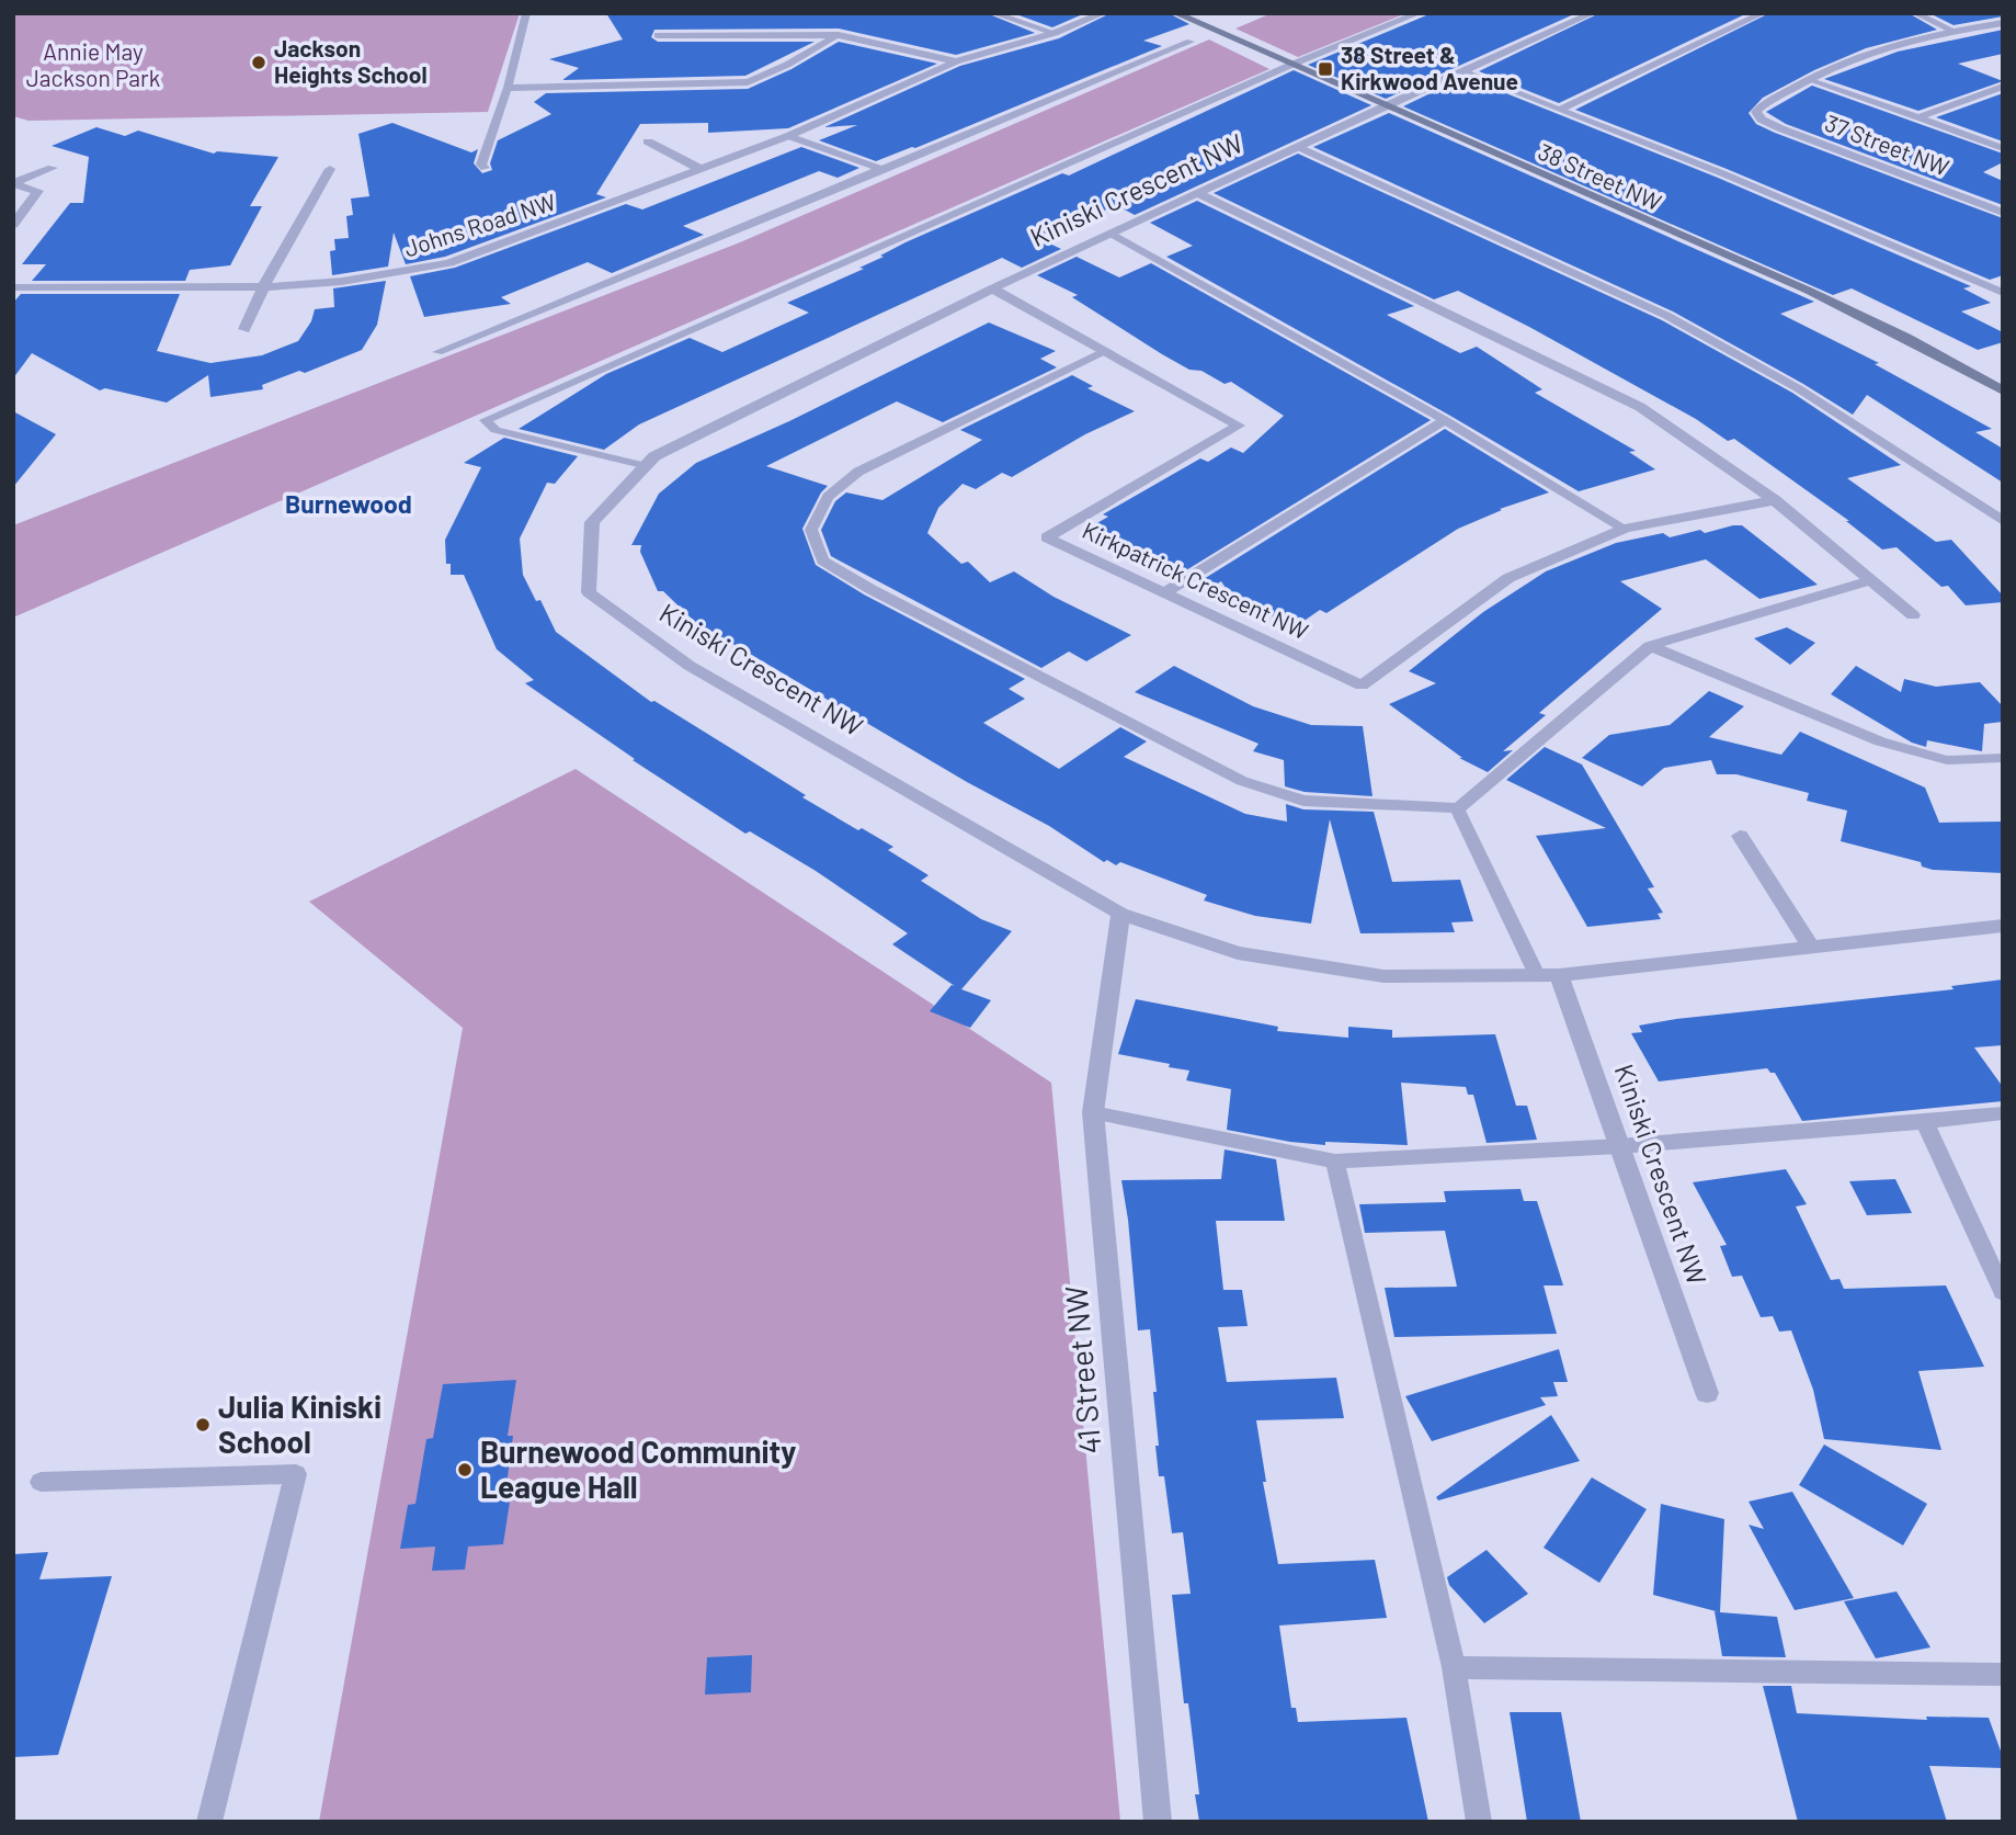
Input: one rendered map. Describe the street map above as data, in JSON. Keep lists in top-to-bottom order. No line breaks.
{"streets":{"street":["37 Street NW","38 Street NW","Kiniski Crescent NW","Johns Road NW","Kirkpatrick Crescent NW","41 Street NW"]},"crossings":[["38 Street NW","Kiniski Crescent NW"],["Kiniski Crescent NW","Kirkpatrick Crescent NW"],["Kiniski Crescent NW","41 Street NW"]],"districts":["Burnewood"],"parks":["Annie May Jackson Park"],"places":{"other":["Jackson Heights School","Julia Kiniski School","Burnewood Community League Hall"],"transit":["38 Street & Kirkwood Avenue"]}}
